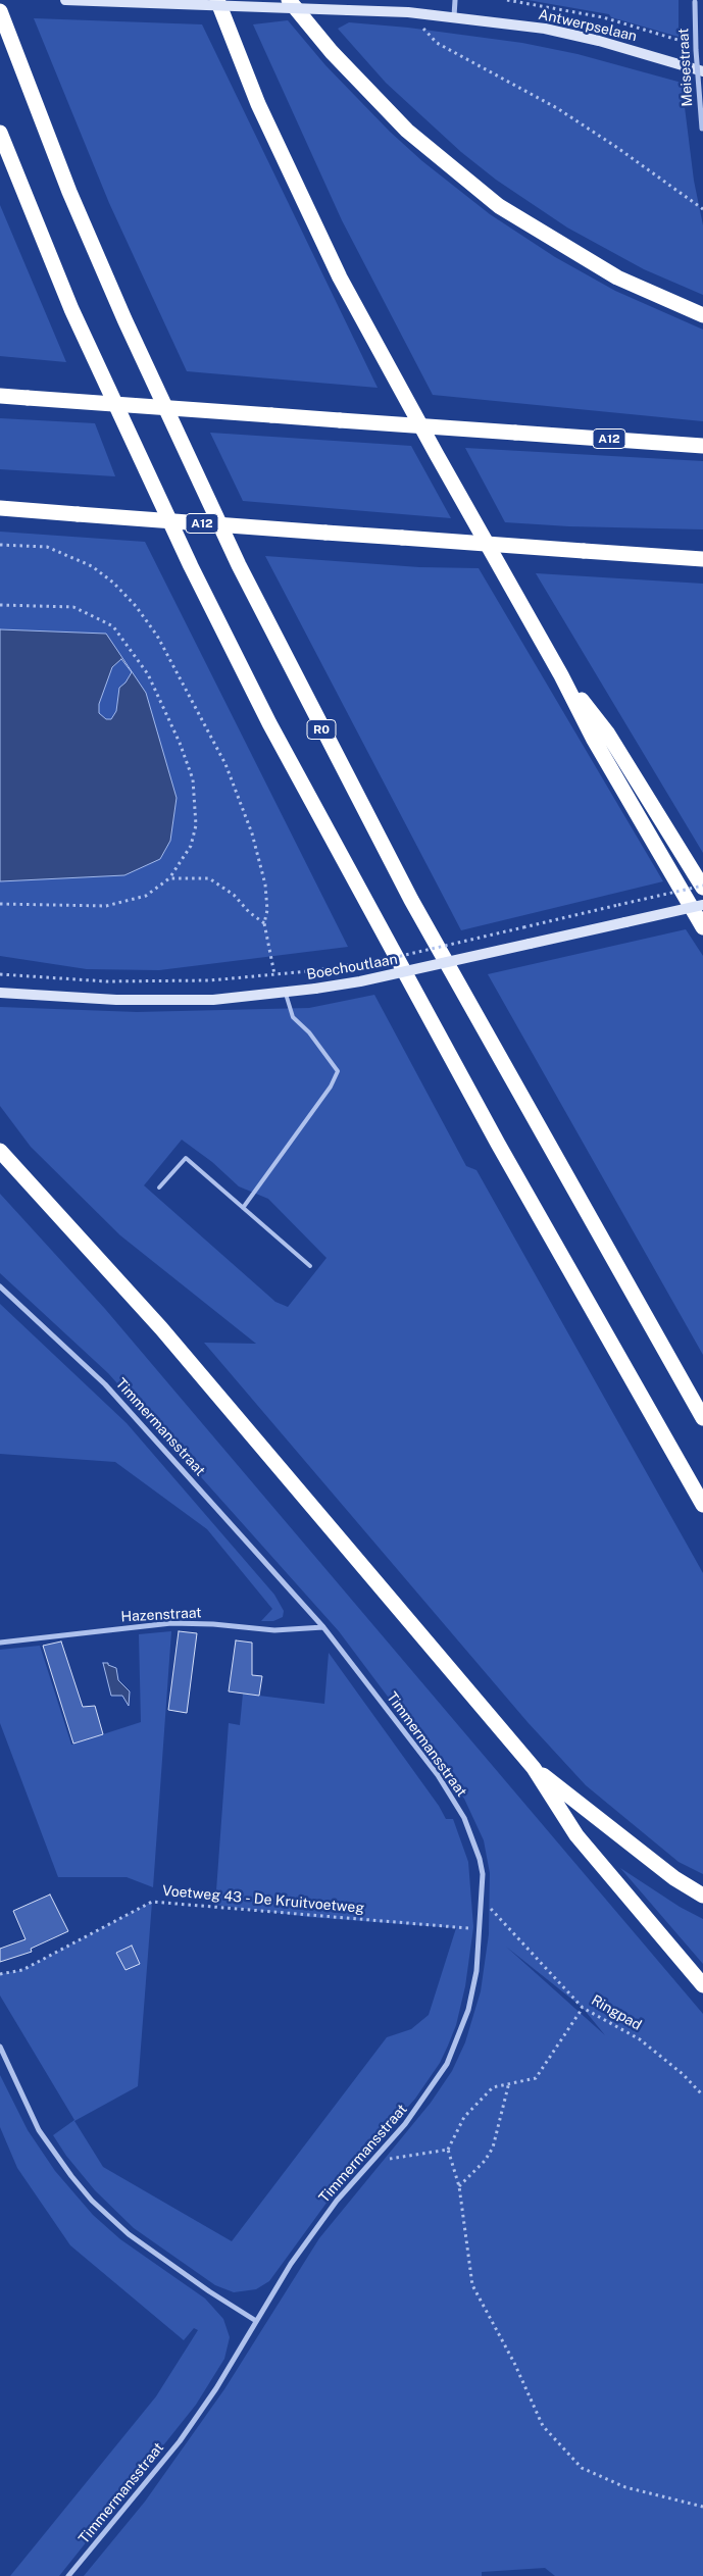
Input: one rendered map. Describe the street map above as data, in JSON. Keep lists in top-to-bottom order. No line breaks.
{"streets":{"highway":["A12","R0"],"main road":["Antwerpselaan","Boechoutlaan"],"street":["Meisestraat","Timmermansstraat","Hazenstraat"],"path":["Voetweg 43 - De Kruitvoetweg","Ringpad"]},"crossings":[["Timmermansstraat","Hazenstraat"],["Timmermansstraat","Voetweg 43 - De Kruitvoetweg"],["Timmermansstraat","Ringpad"]]}
